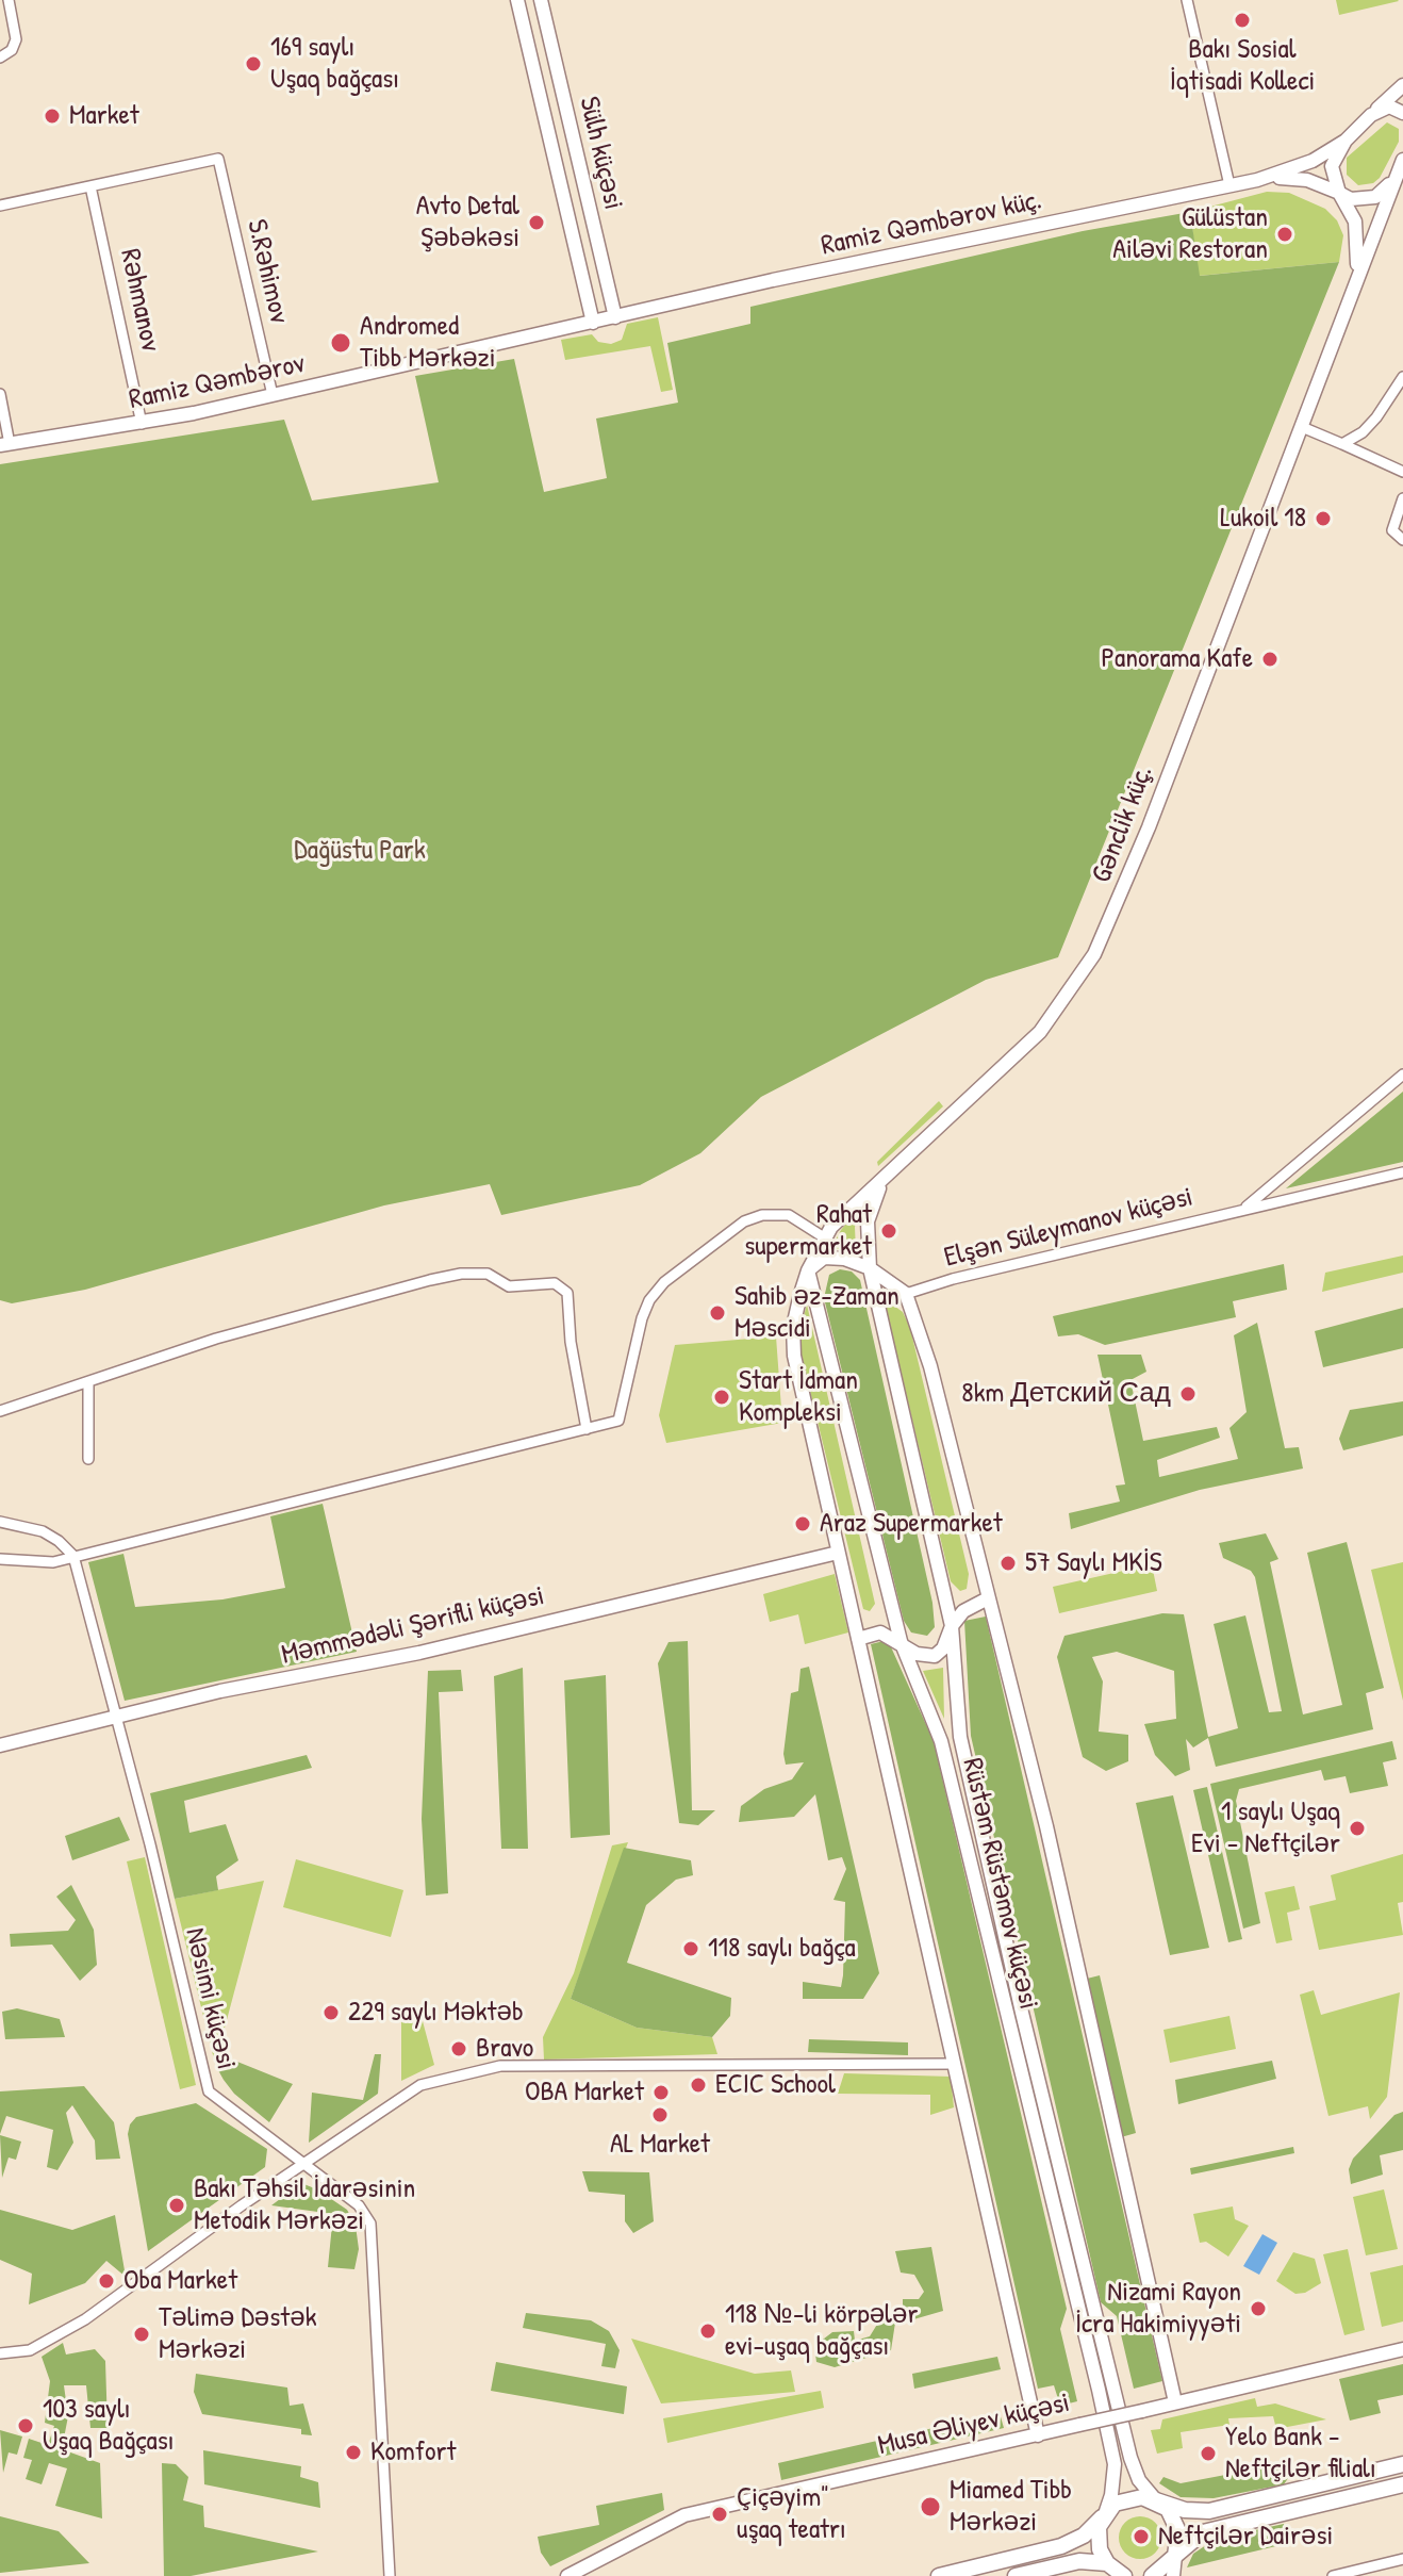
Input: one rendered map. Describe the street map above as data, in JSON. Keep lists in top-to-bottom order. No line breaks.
{"streets":{"main road":["Sülh küçəsi","Ramiz Qəmbərov küç.","Ramiz Qəmbərov","Gənclik küç.","Məmmədəli Şərifli küçəsi","Rüstəm Rüstəmov küçəsi","Musa Əliyev küçəsi"],"street":["S.Rəhimov","Rəhmanov","Elşən Süleymanov küçəsi","Nəsimi küçəsi"]},"crossings":[["Sülh küçəsi","Ramiz Qəmbərov küç."],["Sülh küçəsi","Ramiz Qəmbərov"],["Ramiz Qəmbərov küç.","Ramiz Qəmbərov"],["S.Rəhimov","Rəhmanov"],["S.Rəhimov","Ramiz Qəmbərov"],["Rəhmanov","Ramiz Qəmbərov"],["Gənclik küç.","Rüstəm Rüstəmov küçəsi"],["Elşən Süleymanov küçəsi","Rüstəm Rüstəmov küçəsi"],["Məmmədəli Şərifli küçəsi","Nəsimi küçəsi"],["Rüstəm Rüstəmov küçəsi","Musa Əliyev küçəsi"]],"parks":["Dağüstu Park"],"places":["Bakı Sosial İqtisadi Kolleci","169 saylı Uşaq bağçası","Market","Avto Detal Şəbəkəsi","Gülüstan Ailəvi Restoran","Andromed Tibb Mərkəzi","Lukoil 18","Panorama Kafe","Rahat supermarket","Sahib əz-Zaman Məscidi","8km Детский Сад","Start İdman Kompleksi","Araz Supermarket","57 Saylı MKİS","1 saylı Uşaq Evi - Neftçilər","118 saylı bağça","229 saylı Məktəb","Bravo","ECIC School","OBA Market","AL Market","Bakı Təhsil İdarəsinin Metodik Mərkəzi","Oba Market","Nizami Rayon İcra Hakimiyyəti","118 №-li körpələr evi-uşaq bağçası","Təlimə Dəstək Mərkəzi","103 saylı Uşaq Bağçası","Komfort","Yelo Bank - Neftçilər filialı","Miamed Tibb Mərkəzi","Çiçəyim\" uşaq teatrı","Neftçilər Dairəsi"]}
